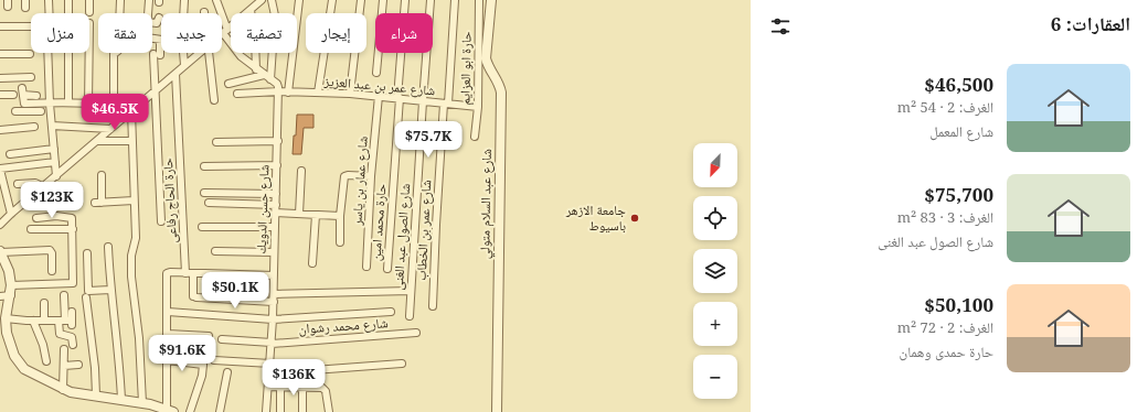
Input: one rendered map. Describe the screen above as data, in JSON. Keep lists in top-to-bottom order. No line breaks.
{"streets":{"street":["حارة ابو العزايم","شارع عمر بن عبد العزيز","شارع عمار بن ياسر","حارة الحاج رفاعى","شارع عبد السلام متولي","شارع حسن الدويك","حارة محمد امين","شارع عمر بن الخطاب","شارع الصول عبد الغنى","شارع محمد رشوان"]},"crossings":[["حارة ابو العزايم","شارع عمر بن عبد العزيز"],["شارع عمر بن عبد العزيز","شارع عمار بن ياسر"],["شارع عمر بن عبد العزيز","شارع حسن الدويك"],["شارع عمر بن عبد العزيز","حارة محمد امين"],["شارع عمر بن عبد العزيز","شارع عمر بن الخطاب"],["شارع عمر بن عبد العزيز","شارع الصول عبد الغنى"],["شارع حسن الدويك","شارع محمد رشوان"]],"places":["جامعة الازهر باسيوط"],"north":"bottom left","page":{"heading":"العقارات: 6","chip":["شراء","إيجار","تصفية","جديد","شقة","منزل"],"list":[{"name":"$46,500","note":"الغرف: 2 · 54 m² · شارع المعمل"},{"name":"$75,700","note":"الغرف: 3 · 83 m² · شارع الصول عبد الغنى"},{"name":"$50,100","note":"الغرف: 2 · 72 m² · حارة حمدى وهمان"}],"price":["$46.5K","$75.7K","$123K","$50.1K","$91.6K","$136K"],"map_buttons":["+","−"]}}
